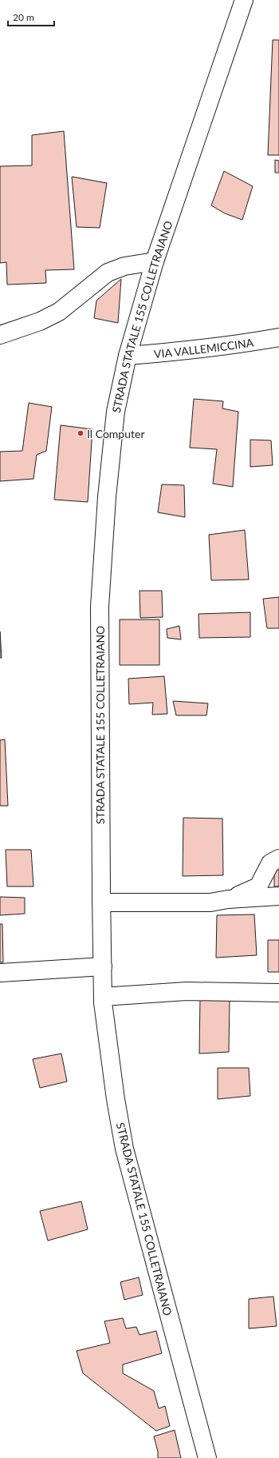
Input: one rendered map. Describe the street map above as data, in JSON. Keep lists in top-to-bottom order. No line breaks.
{"streets":{"main road":["STRADA STATALE 155 COLLETRAIANO","VIA VALLEMICCINA"]},"crossings":[["STRADA STATALE 155 COLLETRAIANO","VIA VALLEMICCINA"]],"places":["Il Computer"],"scale_bar":"20 m"}
